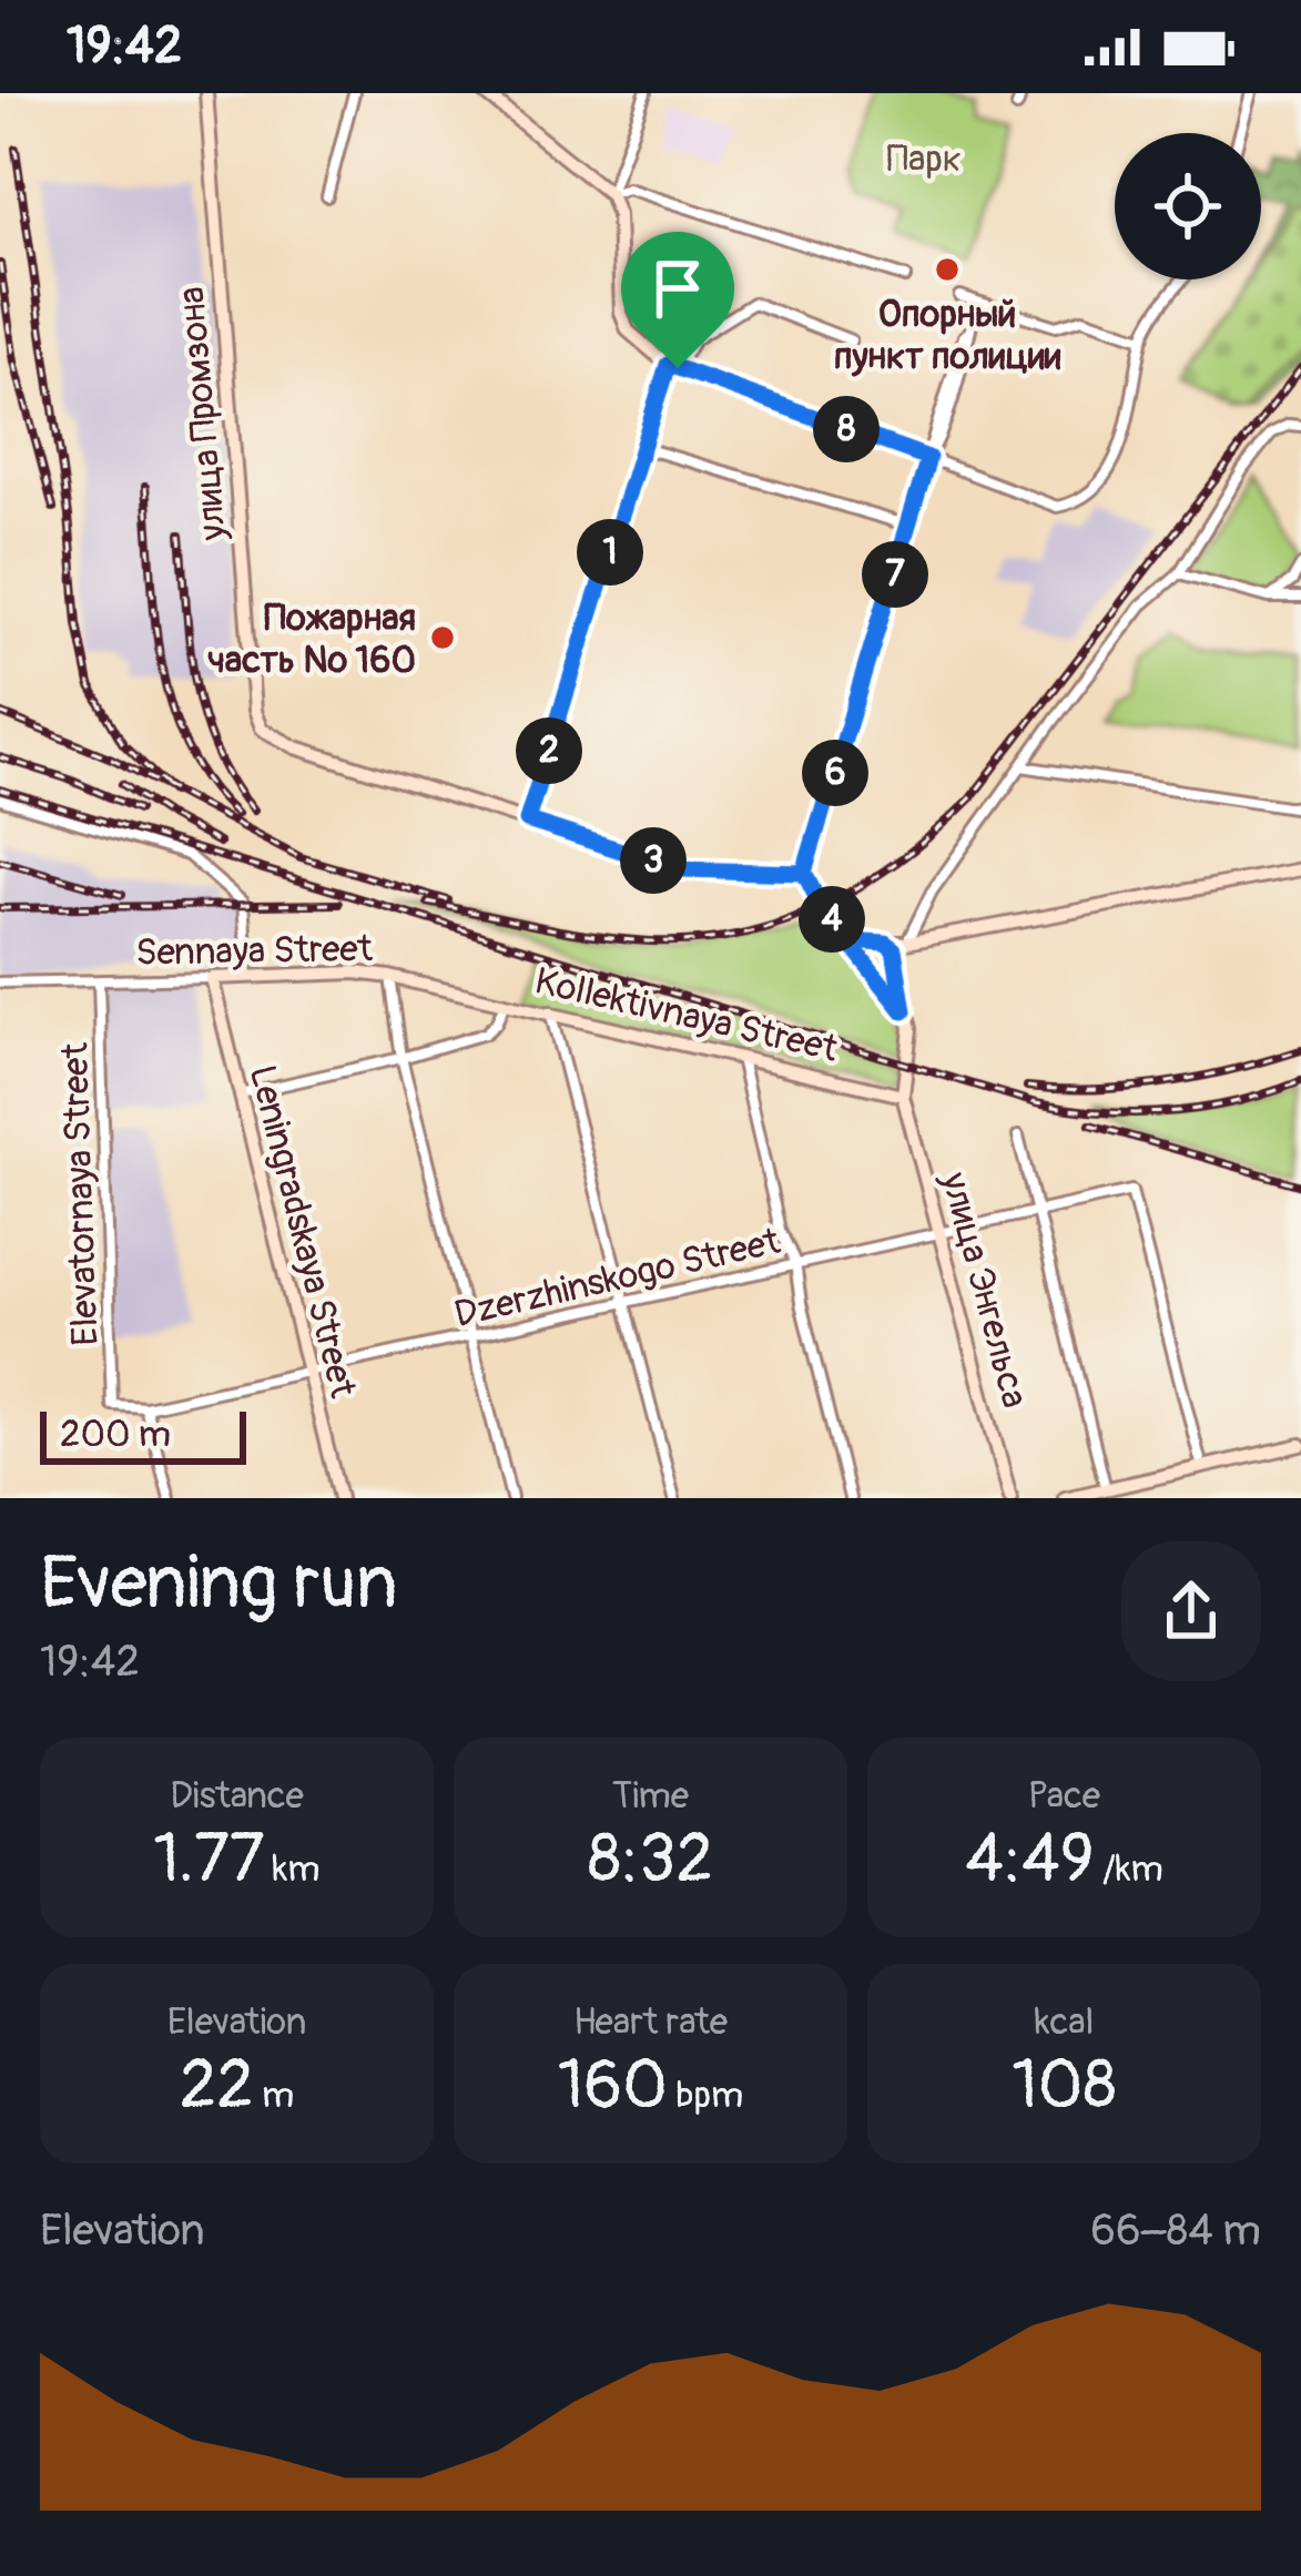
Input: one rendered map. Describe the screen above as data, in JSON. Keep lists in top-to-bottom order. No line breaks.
{"streets":{"main road":["улица Промзона","Sennaya Street","Kollektivnaya Street","Leningradskaya Street","улица Энгельса"],"street":["Elevatornaya Street","Dzerzhinskogo Street"]},"crossings":[["Sennaya Street","Kollektivnaya Street"],["Sennaya Street","Elevatornaya Street"],["Sennaya Street","Leningradskaya Street"],["Kollektivnaya Street","Leningradskaya Street"],["Kollektivnaya Street","улица Энгельса"],["Elevatornaya Street","Dzerzhinskogo Street"],["Leningradskaya Street","Dzerzhinskogo Street"],["Dzerzhinskogo Street","улица Энгельса"]],"parks":["Парк"],"places":["Опорный пункт полиции","Пожарная часть № 160"],"scale_bar":"200 m","page":{"status":"19:42","pins":["8","1","7","2","6","3","4"],"scale":"200 m","heading":["Evening run","19:42"],"stats":[["Distance","1.77 km"],["Time","8:32"],["Pace","4:49 /km"],["Elevation","22 m"],["Heart rate","160 bpm"],["kcal","108"]],"chart":["Elevation","66–84 m"]}}
